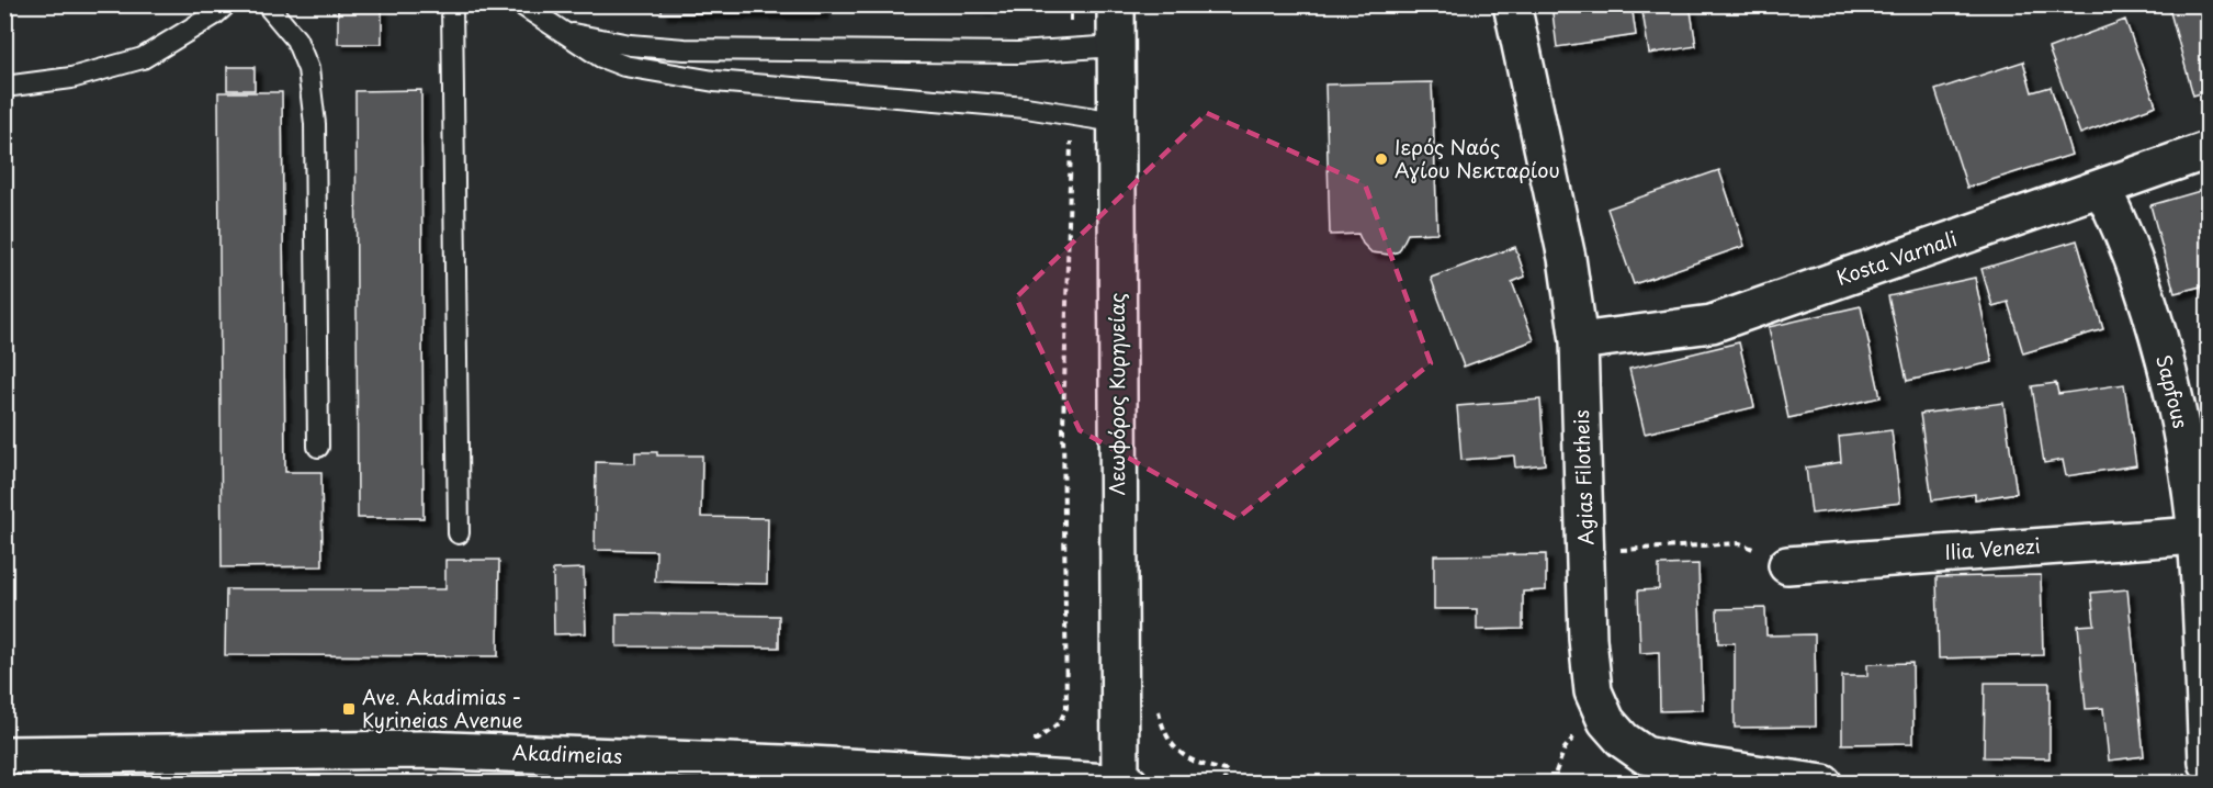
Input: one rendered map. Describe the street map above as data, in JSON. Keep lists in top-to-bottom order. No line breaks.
{"streets":{"street":["Kosta Varnali","Sapfous","Λεωφόρος Κυρηνείας","Agias Filotheis","Ilia Venezi","Akadimeias"]},"crossings":[["Kosta Varnali","Sapfous"],["Kosta Varnali","Agias Filotheis"],["Sapfous","Ilia Venezi"],["Λεωφόρος Κυρηνείας","Akadimeias"]],"places":{"other":["Ιερός Ναός Αγίου Νεκταρίου"],"transit":["Ave. Akadimias - Kyrineias Avenue"]}}
